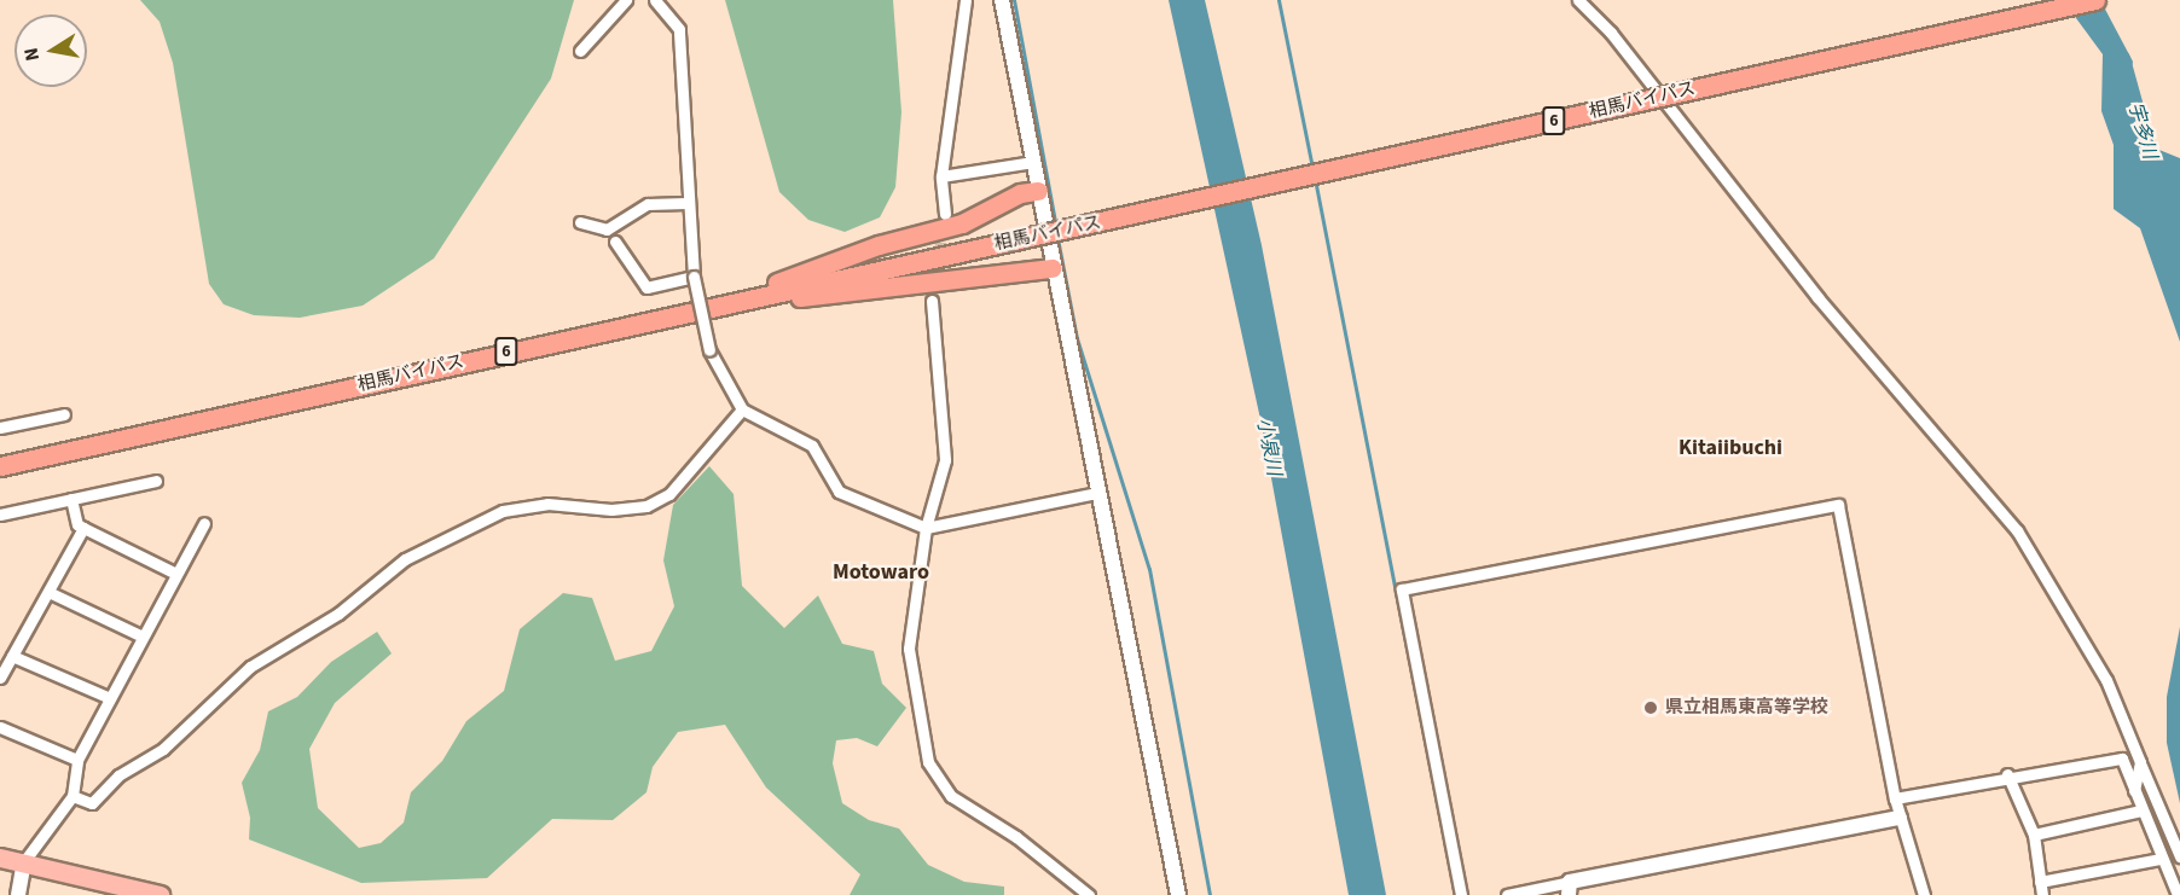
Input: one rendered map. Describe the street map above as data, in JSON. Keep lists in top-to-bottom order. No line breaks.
{"streets":{"highway":["相馬バイパス","6"]},"districts":["Kitaiibuchi","Motowaro"],"water":["宇多川","小泉川"],"places":["県立相馬東高等学校"],"north":"left"}
